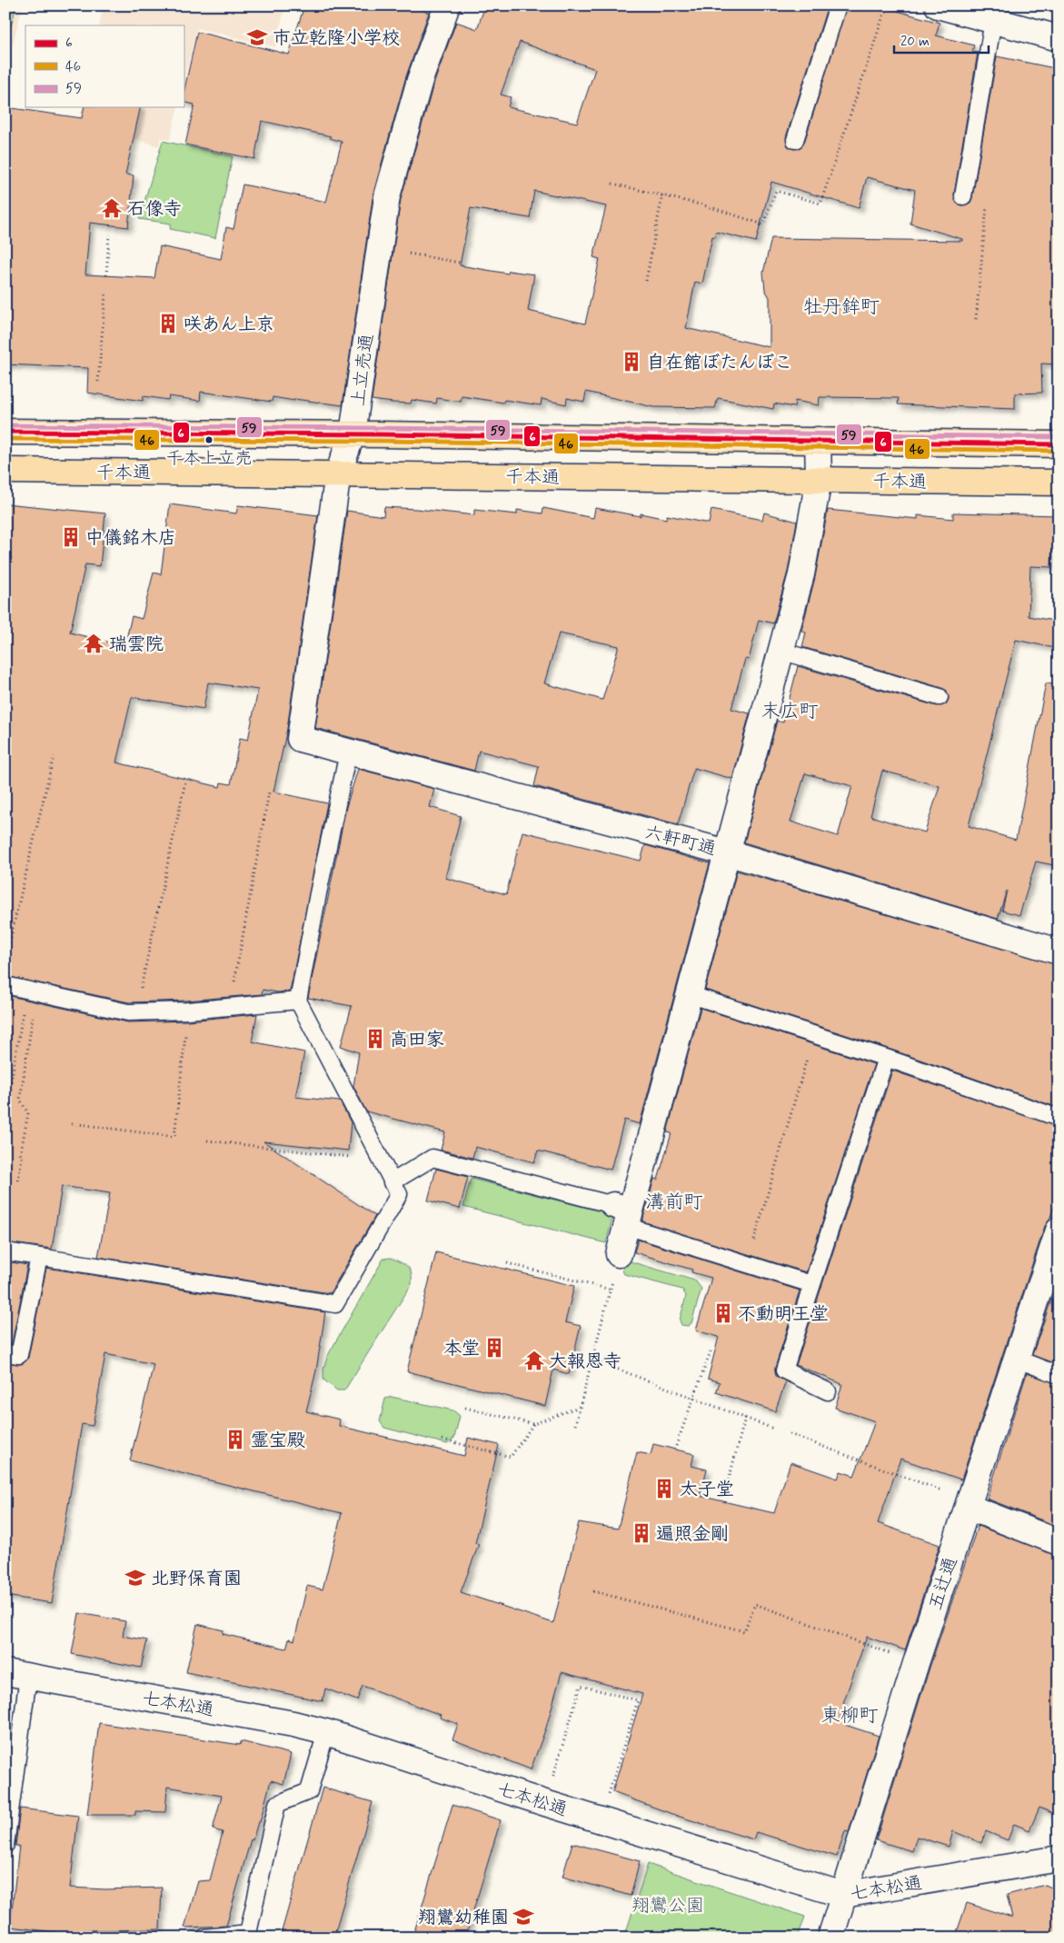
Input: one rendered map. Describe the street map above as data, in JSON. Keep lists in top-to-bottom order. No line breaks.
{"streets":{"main road":["千本通"],"street":["上立売通","六軒町通","五辻通","七本松通"]},"crossings":[["上立売通","千本通"],["上立売通","六軒町通"],["五辻通","七本松通"]],"districts":["牡丹鉾町","末広町","溝前町","東柳町"],"parks":["翔鸞公園"],"places":{"school or university":["市立乾隆小学校","北野保育園","翔鸞幼稚園"],"temple":["石像寺","瑞雲院","大報恩寺"],"building":["咲あん上京","自在館ぼたんぼこ","中儀銘木店","高田家","不動明王堂","本堂","霊宝殿","太子堂","遍照金剛"],"other":["千本上立売"]},"lines":["transit line 59","transit line 6","transit line 46"],"legend":["6","46","59"],"scale_bar":"20 m"}
